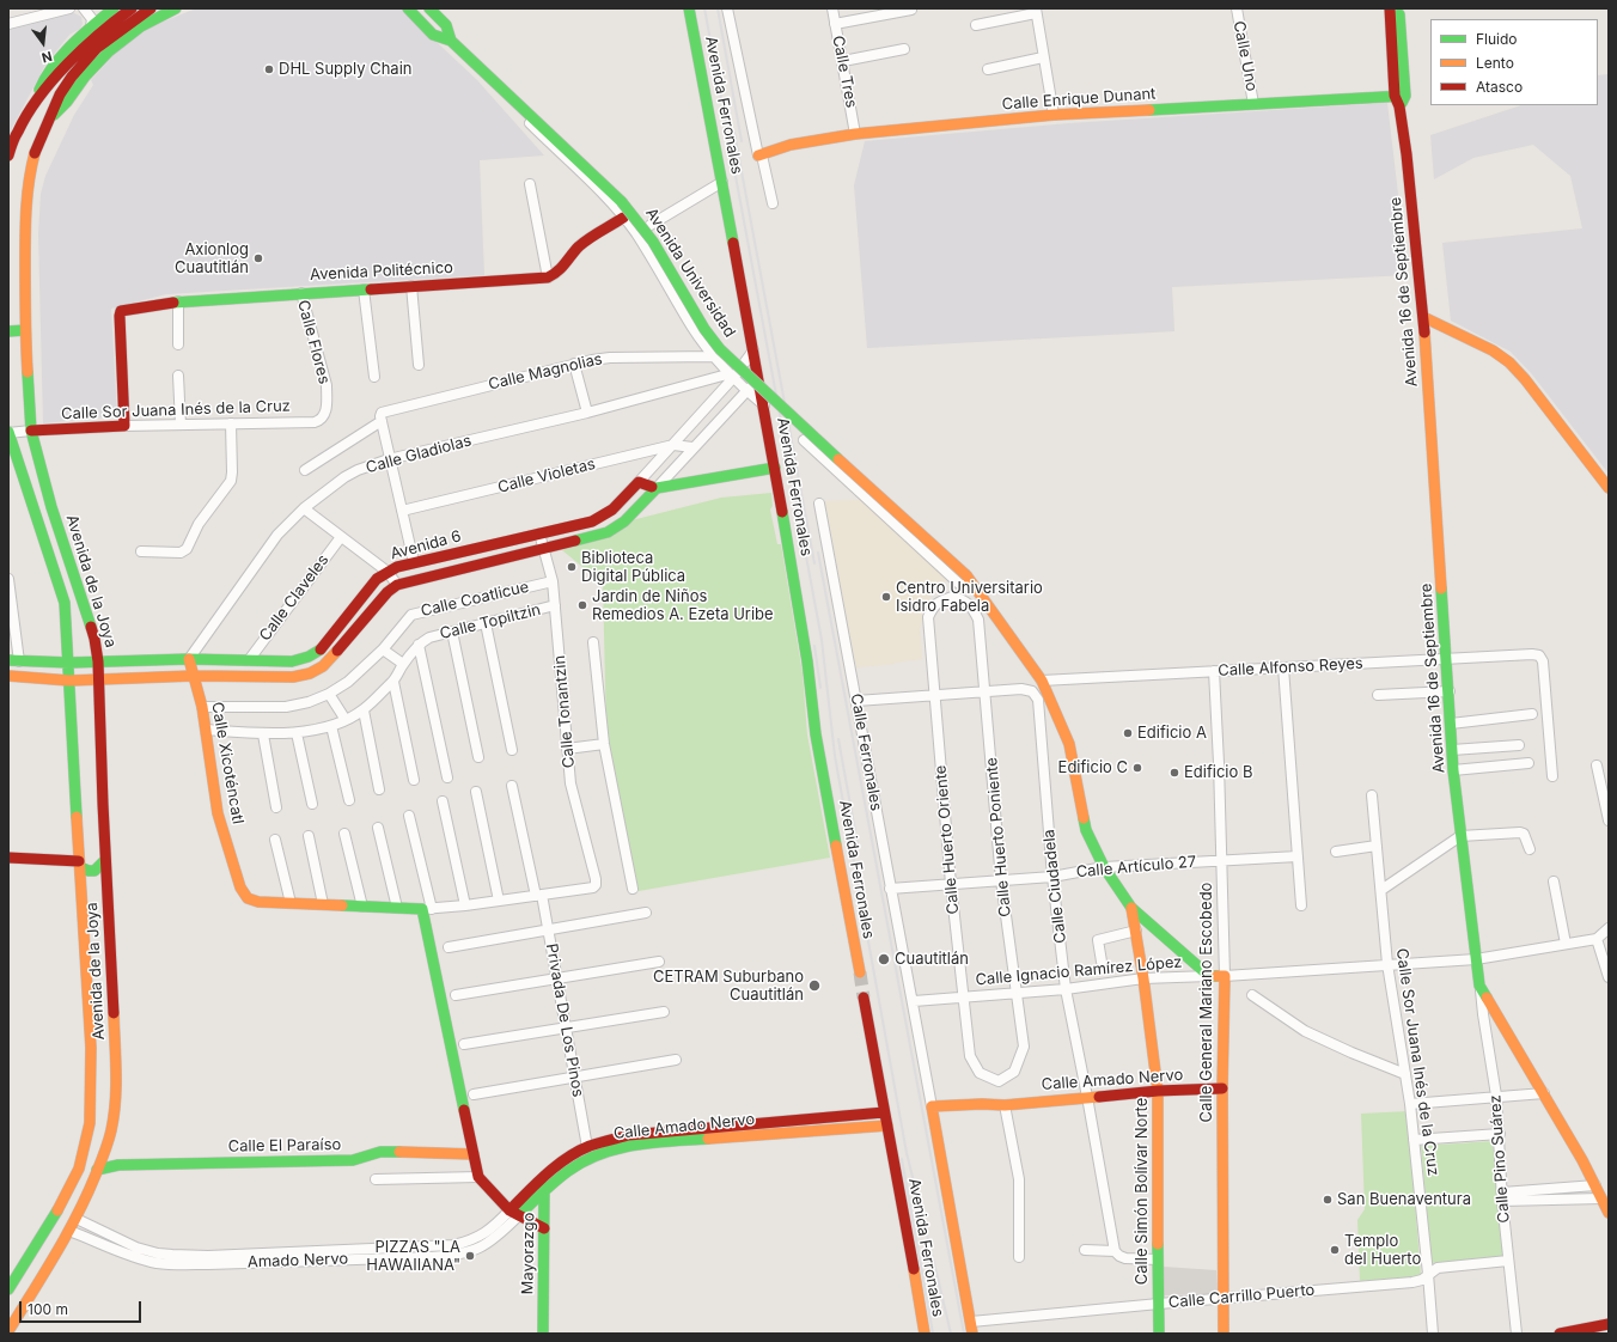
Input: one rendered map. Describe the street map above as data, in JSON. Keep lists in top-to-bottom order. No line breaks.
{"streets":{"main road":["Calle Enrique Dunant","Avenida Ferronales","Avenida Politécnico","Avenida Universidad","Avenida 16 de Septiembre","Calle Sor Juana Inés de la Cruz","Avenida 6","Avenida de la Joya","Calle Xicoténcatl","Calle Ignacio Ramírez López","Calle General Mariano Escobedo","Calle Amado Nervo","Calle El Paraíso","Calle Simón Bolívar Norte","Mayorazgo"],"street":["Calle Uno","Calle Tres","Calle Flores","Calle Magnolias","Calle Gladiolas","Calle Violetas","Calle Claveles","Calle Coatlicue","Calle Topiltzin","Calle Alfonso Reyes","Calle Tonantzin","Calle Ferronales","Calle Huerto Poniente","Calle Huerto Oriente","Calle Artículo 27","Calle Ciudadela","Privada De Los Pinos","Calle Pino Suárez","Amado Nervo","Calle Carrillo Puerto"]},"crossings":[["Calle Uno","Calle Enrique Dunant"],["Calle Tres","Calle Enrique Dunant"],["Calle Enrique Dunant","Avenida 16 de Septiembre"],["Avenida Ferronales","Avenida Universidad"],["Avenida Ferronales","Avenida 6"],["Avenida Ferronales","Calle Ferronales"],["Avenida Ferronales","Calle Ignacio Ramírez López"],["Avenida Ferronales","Calle Amado Nervo"],["Avenida Ferronales","Calle Carrillo Puerto"],["Avenida Politécnico","Calle Flores"],["Avenida Politécnico","Calle Sor Juana Inés de la Cruz"],["Avenida Universidad","Calle Magnolias"],["Avenida Universidad","Calle Gladiolas"],["Avenida Universidad","Avenida 6"],["Avenida 16 de Septiembre","Calle Alfonso Reyes"],["Avenida 16 de Septiembre","Calle Ignacio Ramírez López"],["Avenida 16 de Septiembre","Calle Pino Suárez"],["Calle Flores","Calle Sor Juana Inés de la Cruz"],["Calle Sor Juana Inés de la Cruz","Avenida de la Joya"],["Calle Sor Juana Inés de la Cruz","Calle Ignacio Ramírez López"],["Calle Sor Juana Inés de la Cruz","Calle Carrillo Puerto"],["Calle Gladiolas","Avenida 6"],["Calle Gladiolas","Calle Xicoténcatl"],["Calle Violetas","Avenida 6"],["Avenida 6","Avenida de la Joya"],["Avenida 6","Calle Claveles"],["Avenida 6","Calle Tonantzin"],["Avenida 6","Calle Xicoténcatl"],["Avenida de la Joya","Calle El Paraíso"],["Avenida de la Joya","Amado Nervo"],["Calle Coatlicue","Calle Tonantzin"],["Calle Coatlicue","Calle Xicoténcatl"],["Calle Topiltzin","Calle Tonantzin"],["Calle Topiltzin","Calle Xicoténcatl"],["Calle Alfonso Reyes","Calle General Mariano Escobedo"],["Calle Tonantzin","Privada De Los Pinos"],["Calle Ferronales","Calle Artículo 27"],["Calle Ferronales","Calle Ignacio Ramírez López"],["Calle Huerto Poniente","Calle Huerto Oriente"],["Calle Huerto Poniente","Calle Artículo 27"],["Calle Huerto Poniente","Calle Ciudadela"],["Calle Huerto Poniente","Calle Ignacio Ramírez López"],["Calle Huerto Oriente","Calle Artículo 27"],["Calle Huerto Oriente","Calle Ignacio Ramírez López"],["Calle Artículo 27","Calle Ciudadela"],["Calle Artículo 27","Calle General Mariano Escobedo"],["Calle Ciudadela","Calle Ignacio Ramírez López"],["Calle Ciudadela","Calle Amado Nervo"],["Calle Ignacio Ramírez López","Calle General Mariano Escobedo"],["Calle Ignacio Ramírez López","Calle Simón Bolívar Norte"],["Calle General Mariano Escobedo","Calle Amado Nervo"],["Calle General Mariano Escobedo","Calle Carrillo Puerto"],["Privada De Los Pinos","Calle Amado Nervo"],["Calle Amado Nervo","Calle Simón Bolívar Norte"],["Calle Amado Nervo","Mayorazgo"],["Calle Amado Nervo","Amado Nervo"],["Calle Pino Suárez","Calle Carrillo Puerto"],["Calle Simón Bolívar Norte","Calle Carrillo Puerto"]],"places":["DHL Supply Chain","Axionlog Cuautitlán","Biblioteca Digital Pública","Centro Universitario Isidro Fabela","Jardin de Niños Remedios A. Ezeta Uribe","Edificio A","Edificio C","Edificio B","Cuautitlán","CETRAM Suburbano Cuautitlán","San Buenaventura","Templo del Huerto","PIZZAS \"LA HAWAIIANA\""],"legend":["Fluido","Lento","Atasco"],"scale_bar":"100 m","north":"bottom"}
